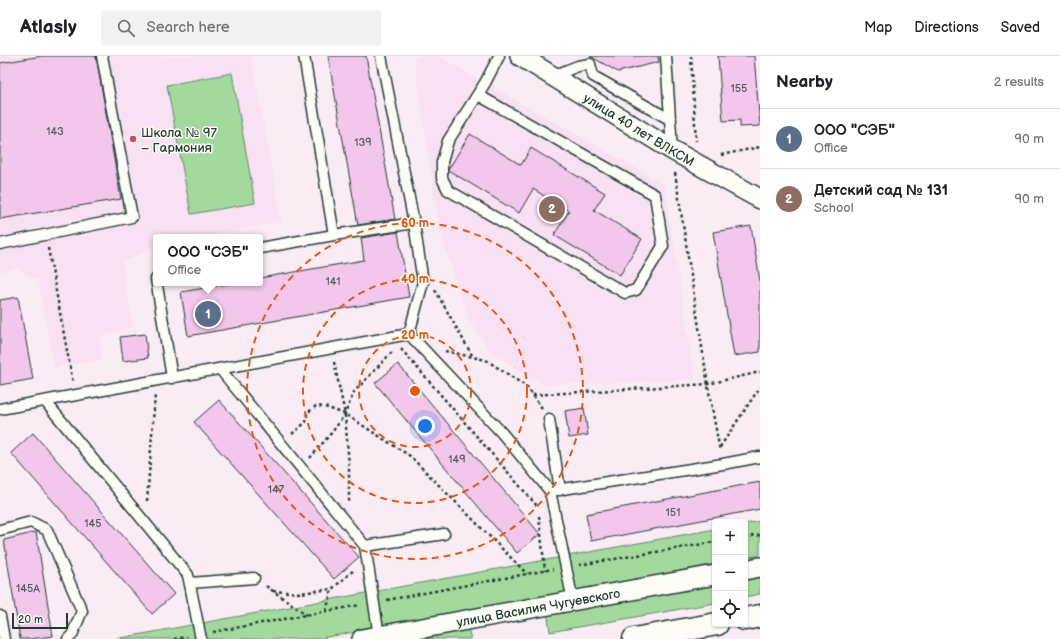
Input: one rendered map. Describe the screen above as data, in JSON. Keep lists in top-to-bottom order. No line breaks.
{"streets":{"street":["улица 40 лет ВЛКСМ","улица Василия Чугуевского"]},"places":["Школа № 97 – Гармония"],"house_numbers":["155","143","139","141","149","147","151","145","145А"],"scale_bar":"20 m","page":{"header":"Atlasly","search":"Search here","nav":["Map","Directions","Saved"],"heading":["Nearby","2 results"],"list":[{"mark":"1","name":"ООО \"СЭБ\"","note":"Office","value":"90 m"},{"mark":"2","name":"Детский сад № 131","note":"School","value":"90 m"}],"pins":["2","1"],"popup":["ООО \"СЭБ\"","Office"],"map_buttons":["+","−"],"scale":"20 m"},"rings":["60 m","40 m","20 m"]}
